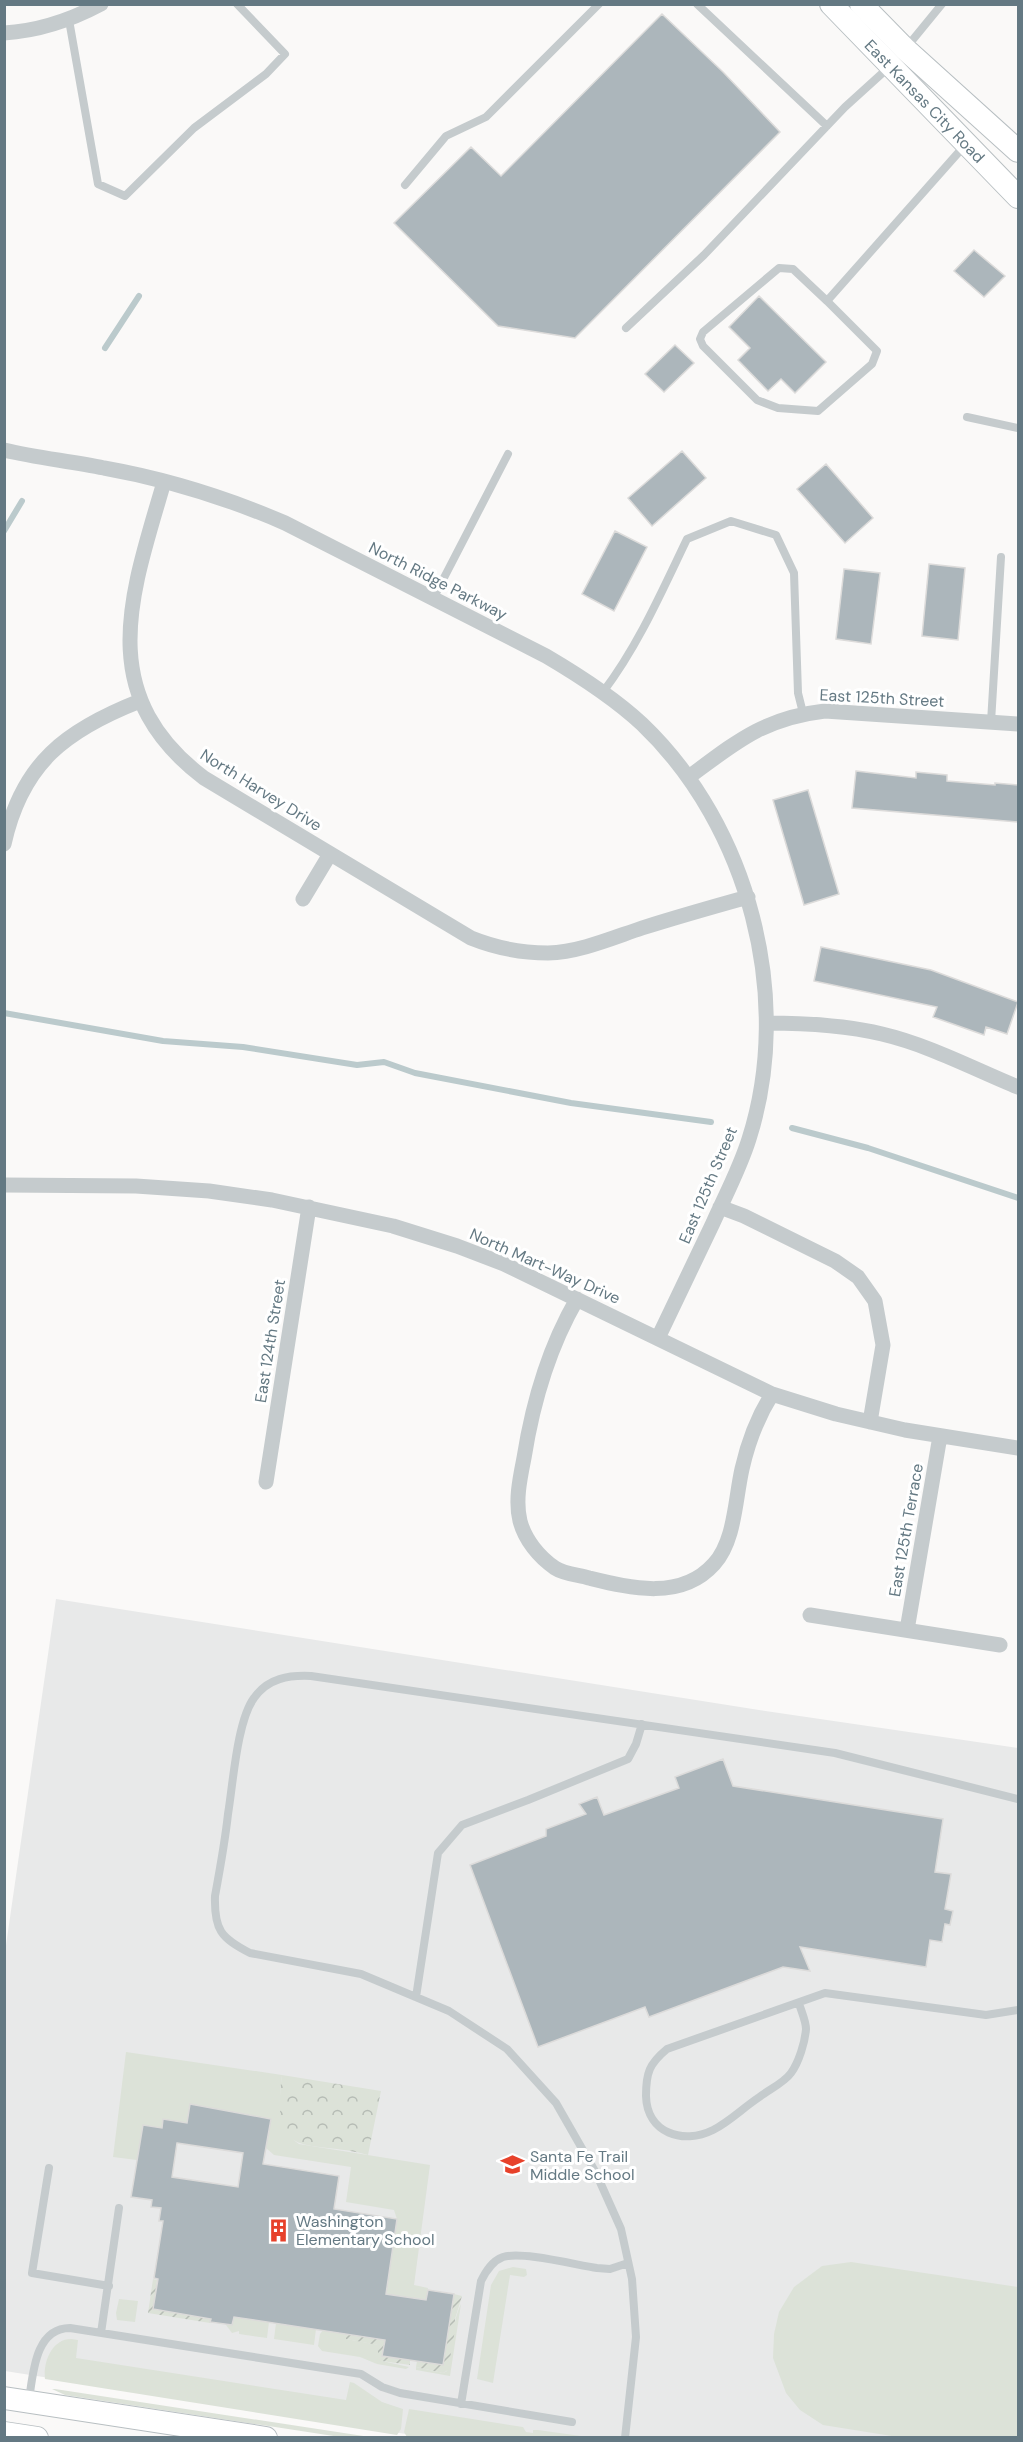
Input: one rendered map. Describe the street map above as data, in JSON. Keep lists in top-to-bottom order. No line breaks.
{"streets":{"main road":["East Kansas City Road"],"street":["North Ridge Parkway","East 125th Street","North Harvey Drive","North Mart-Way Drive","East 124th Street","East 125th Terrace"]},"crossings":[["North Ridge Parkway","East 125th Street"],["North Ridge Parkway","North Harvey Drive"],["East 125th Street","North Harvey Drive"],["East 125th Street","North Mart-Way Drive"],["North Mart-Way Drive","East 124th Street"],["North Mart-Way Drive","East 125th Terrace"]],"places":{"school or university":["Santa Fe Trail Middle School"],"building":["Washington Elementary School"]}}
